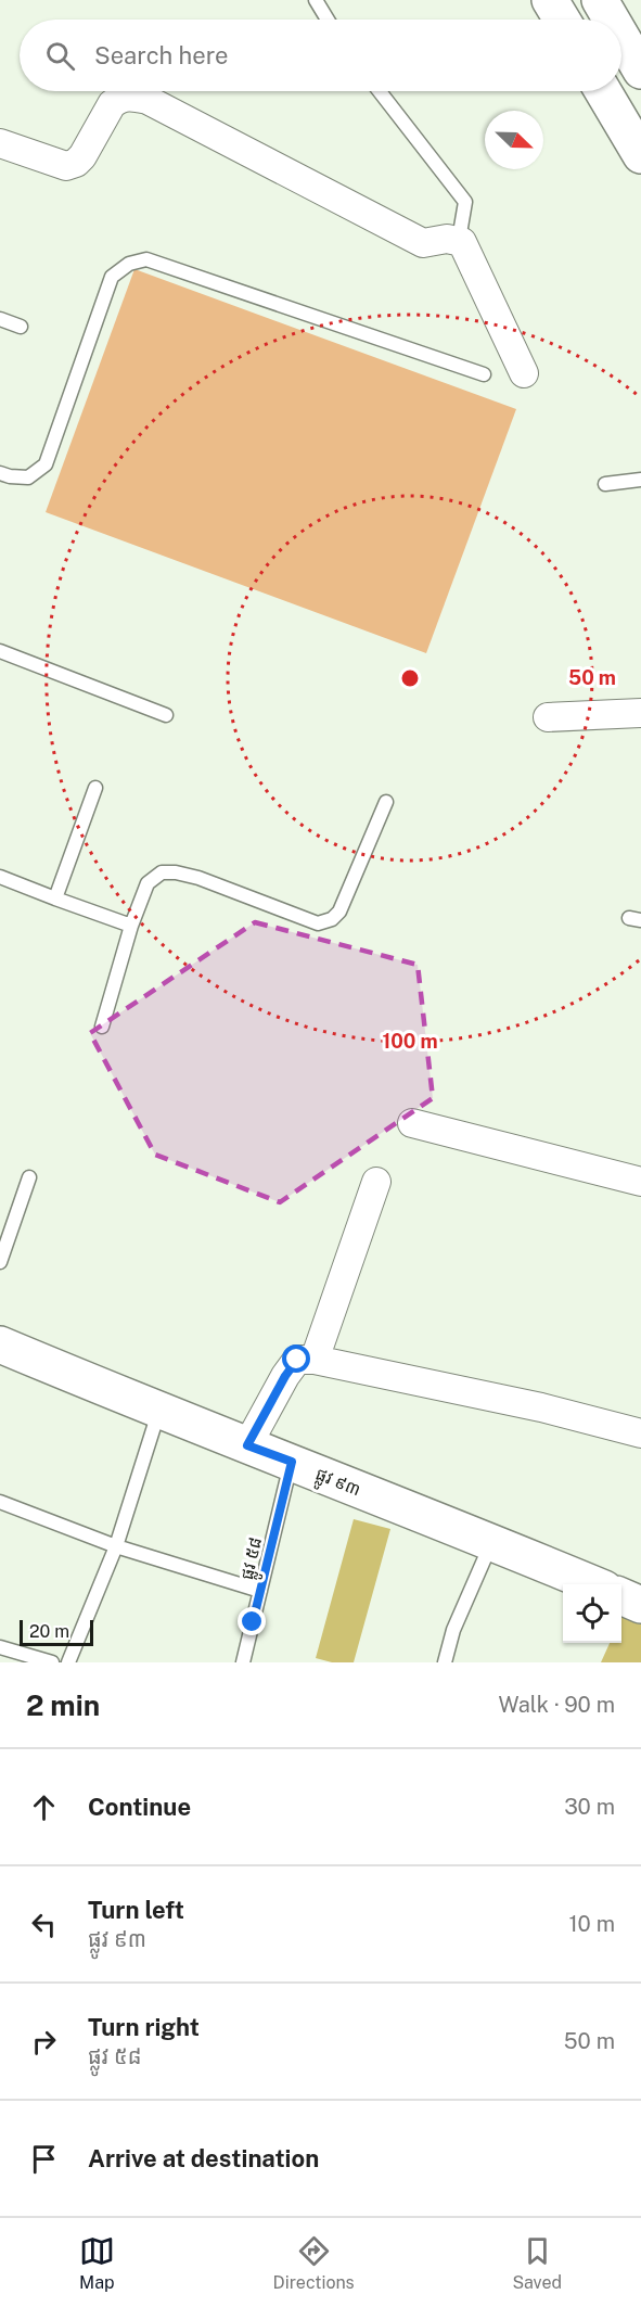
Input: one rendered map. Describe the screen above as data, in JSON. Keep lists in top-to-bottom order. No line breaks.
{"streets":{"street":["ផ្លូវ ៩៣"],"lane":["ផ្លូវ ៥៨"]},"crossings":[["ផ្លូវ ៩៣","ផ្លូវ ៥៨"]],"scale_bar":"20 m","north":"bottom right","page":{"search":"Search here","scale":"20 m","heading":["2 min","Walk · 90 m"],"list":[["Continue","30 m"],["Turn left","ផ្លូវ ៩៣","10 m"],["Turn right","ផ្លូវ ៥៨","50 m"],"Arrive at destination"],"nav":["Map","Directions","Saved"]},"rings":["50 m","100 m"]}
